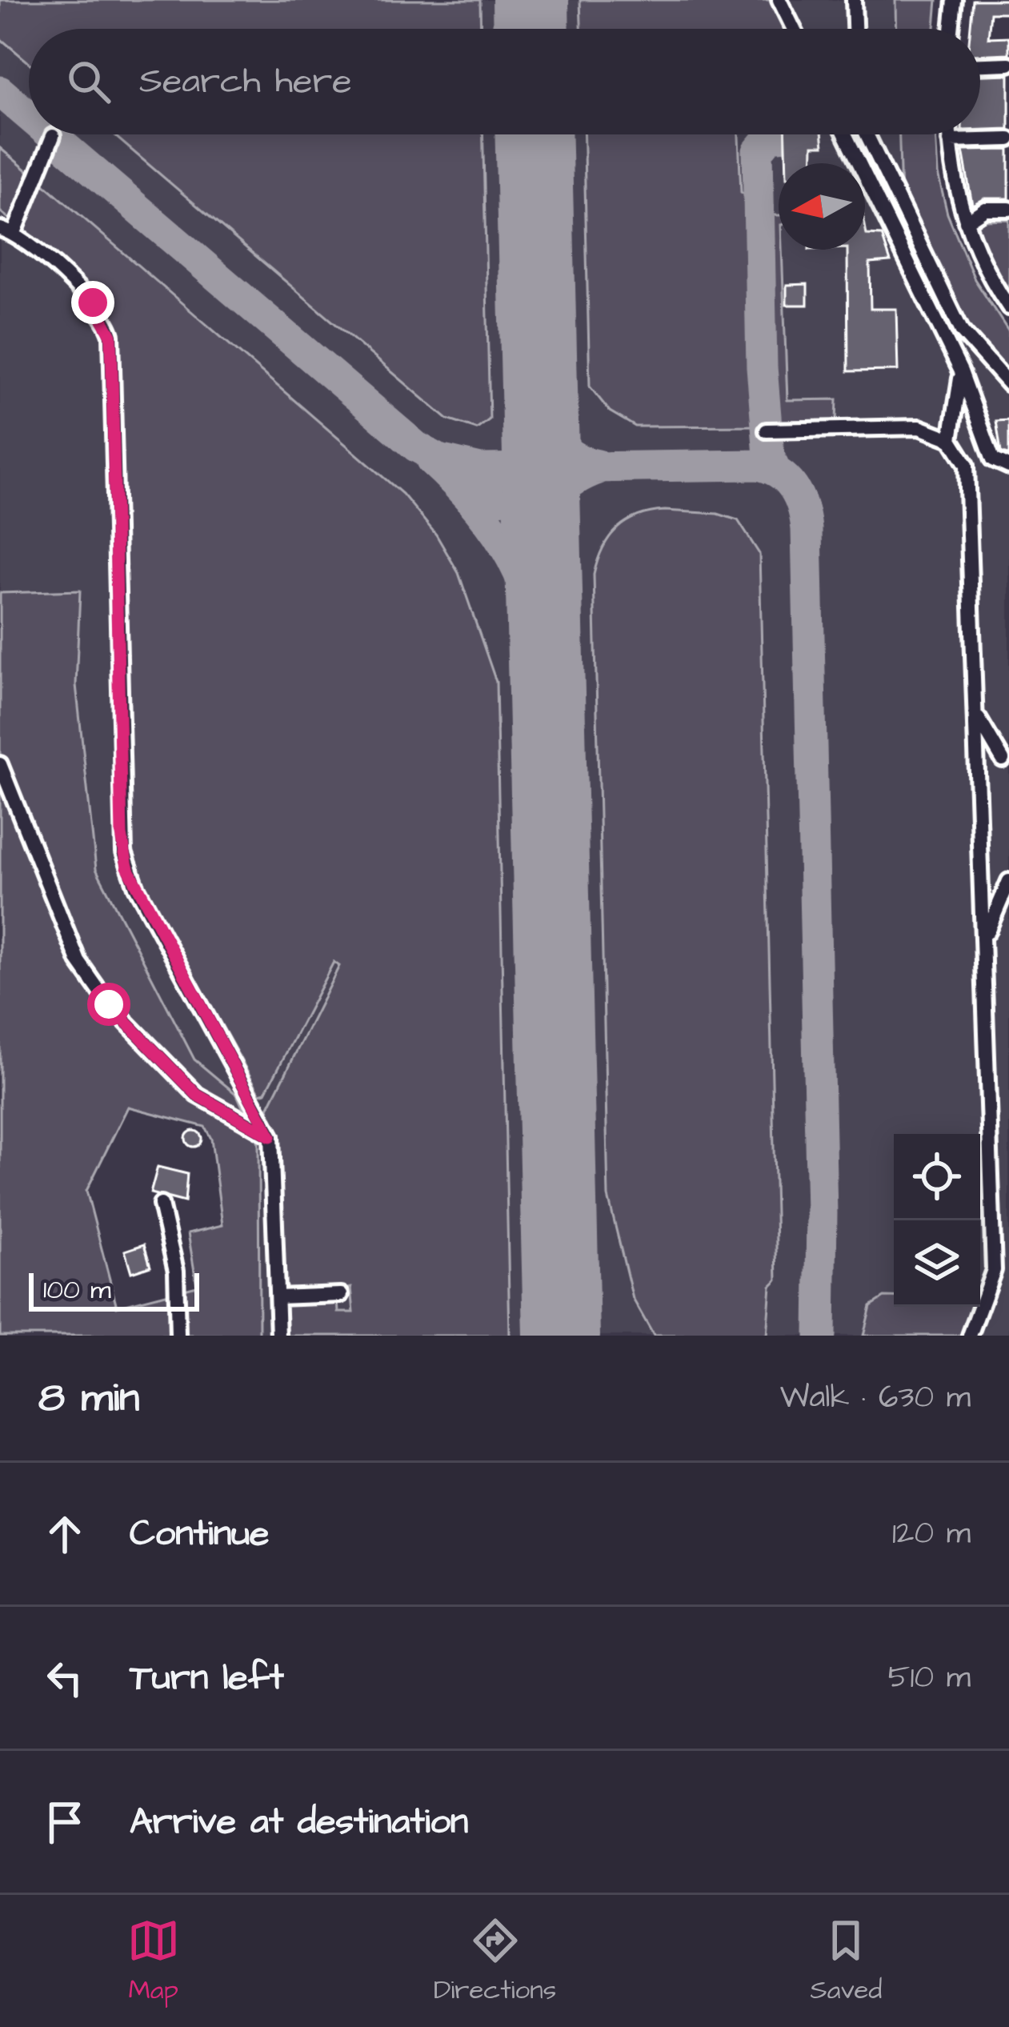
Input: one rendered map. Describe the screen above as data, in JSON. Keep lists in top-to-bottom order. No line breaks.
{"scale_bar":"100 m","north":"left","page":{"search":"Search here","scale":"100 m","heading":["8 min","Walk · 630 m"],"list":[["Continue","120 m"],["Turn left","510 m"],"Arrive at destination"],"nav":["Map","Directions","Saved"]}}
